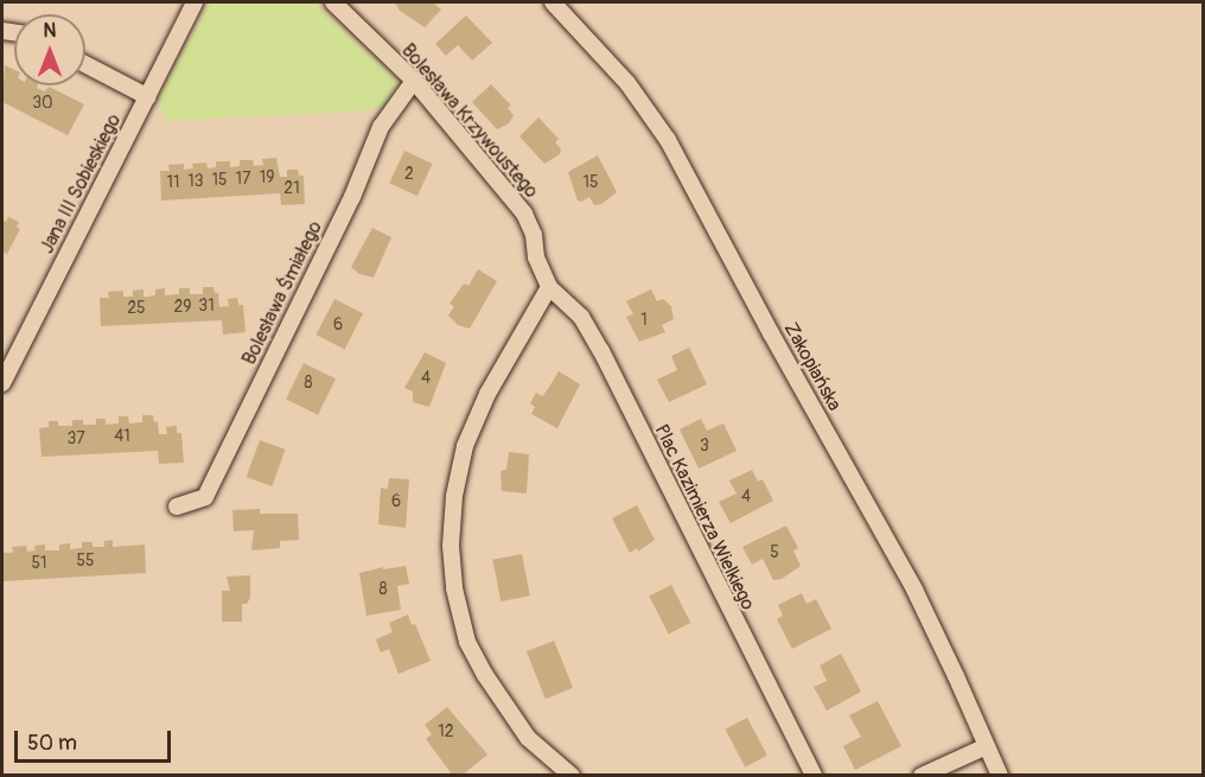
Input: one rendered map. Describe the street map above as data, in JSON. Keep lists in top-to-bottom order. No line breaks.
{"streets":{"street":["Bolesława Krzywoustego","Jana III Sobieskiego","Bolesława Śmiałego","Zakopiańska","Plac Kazimierza Wielkiego"]},"crossings":[["Bolesława Krzywoustego","Bolesława Śmiałego"],["Bolesława Krzywoustego","Plac Kazimierza Wielkiego"]],"house_numbers":["30","2","19","17","15","13","11","15","21","31","29","25","1","6","4","8","41","37","3","4","6","5","55","51","8","12"],"scale_bar":"50 m","north":"top"}
